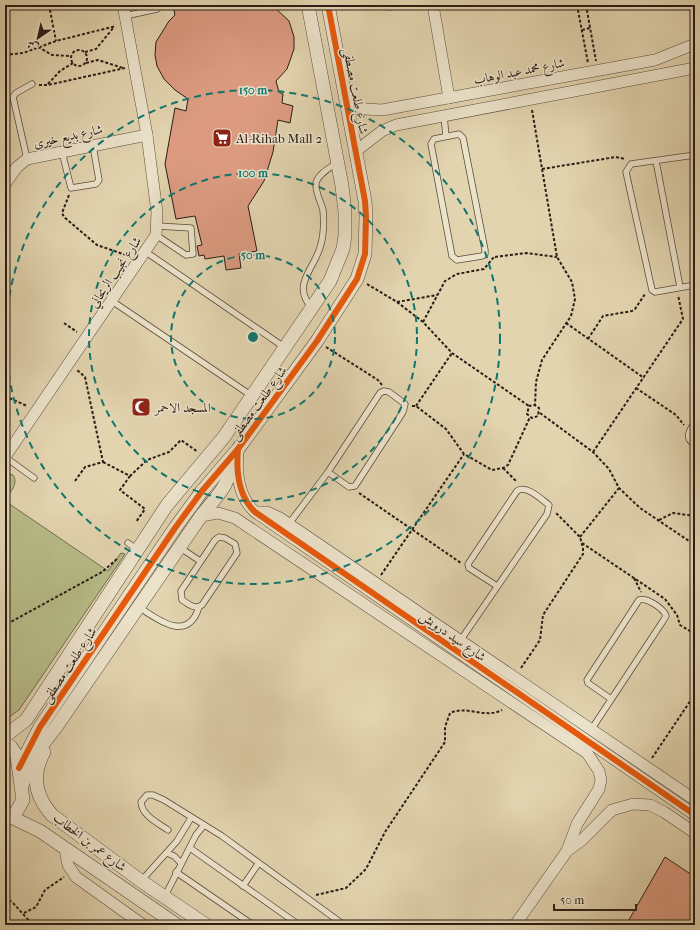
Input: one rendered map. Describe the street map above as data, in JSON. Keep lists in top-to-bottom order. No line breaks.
{"streets":{"street":["شارع محمد عبد الوهاب","شارع طلعت مصطفى","شارع بديع خيرى","شارع نجيب الريحاني","شارع سيد درويش","شارع عمر بن الخطاب"]},"crossings":[["شارع محمد عبد الوهاب","شارع طلعت مصطفى"],["شارع طلعت مصطفى","شارع سيد درويش"]],"places":{"supermarket":["Al-Rihab Mall 2"],"mosque":["المسجد الاحمر"]},"scale_bar":"50 m","north":"bottom left","rings":["150 m","100 m","50 m"]}
